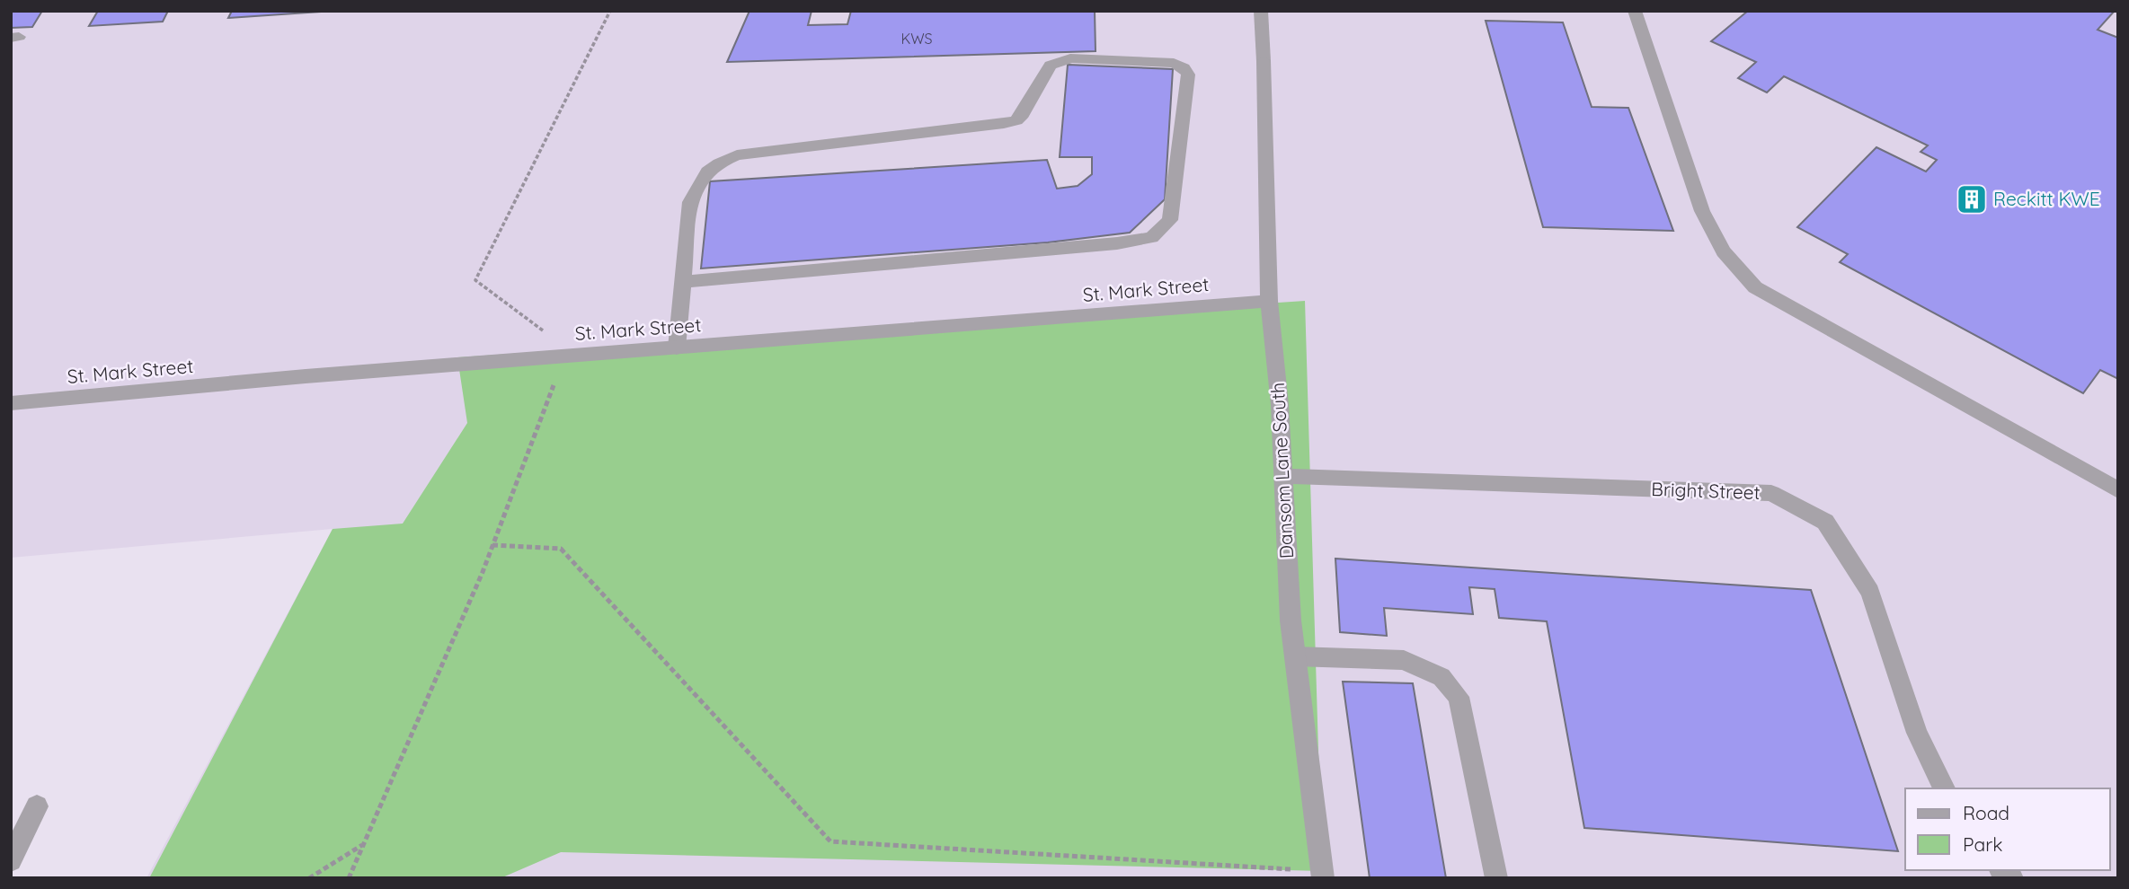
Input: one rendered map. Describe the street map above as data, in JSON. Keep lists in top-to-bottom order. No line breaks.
{"streets":{"street":["St. Mark Street","Dansom Lane South","Bright Street"]},"crossings":[["St. Mark Street","Dansom Lane South"],["Dansom Lane South","Bright Street"]],"places":{"building":["Reckitt KWE"]},"house_numbers":["KWS"],"legend":["Road","Park"]}
